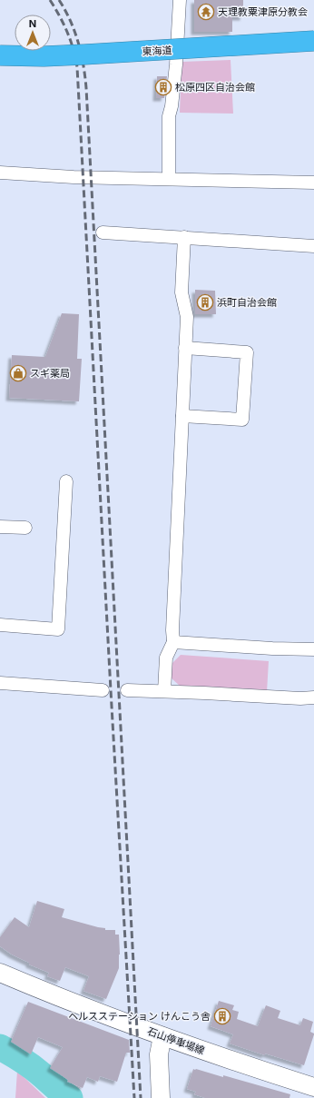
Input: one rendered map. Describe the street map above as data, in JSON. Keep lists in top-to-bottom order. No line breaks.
{"streets":{"highway":["東海道"],"main road":["石山停車場線"]},"places":{"temple":["天理教粟津原分教会"],"building":["松原四区自治会館","浜町自治会館","ヘルスステーション けんこう舎"],"shop":["スギ薬局"]},"north":"top"}
